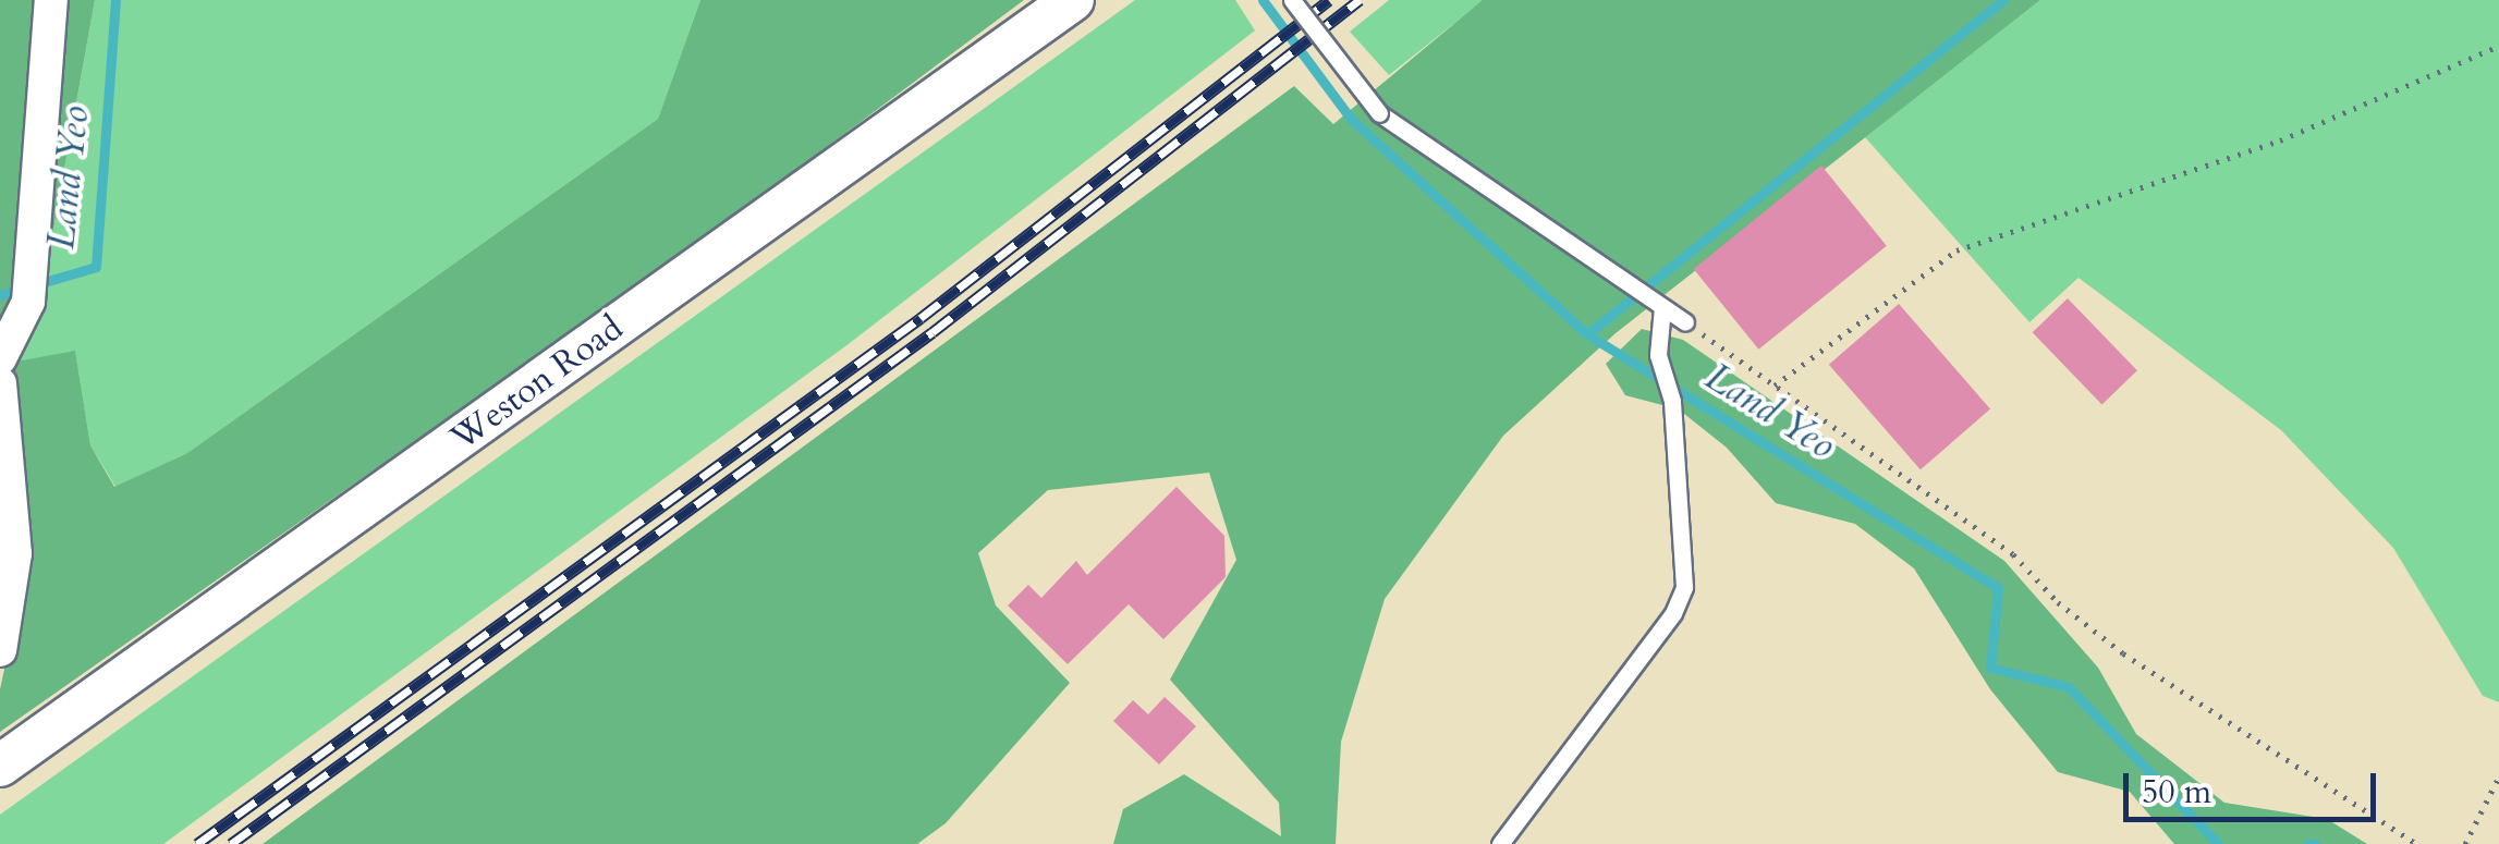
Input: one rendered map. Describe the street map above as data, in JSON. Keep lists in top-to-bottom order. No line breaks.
{"streets":{"street":["Weston Road"]},"water":["Land Yeo"],"scale_bar":"50 m"}
